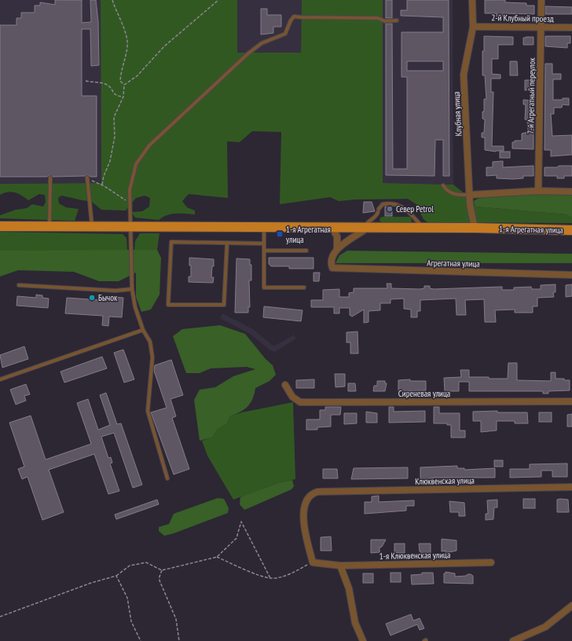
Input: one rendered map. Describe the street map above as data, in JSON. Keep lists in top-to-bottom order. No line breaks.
{"streets":{"main road":["1-я Агрегатная улица"],"street":["2-й Клубный проезд","7-й Агрегатный переулок","Клубная улица","Агрегатная улица","Сиреневая улица","Клюквенская улица","1-я Клюквенская улица"]},"crossings":[["2-й Клубный проезд","7-й Агрегатный переулок"],["2-й Клубный проезд","Клубная улица"],["Клубная улица","1-я Агрегатная улица"],["Клюквенская улица","1-я Клюквенская улица"]],"places":{"other":["Север Petrol","Бычок"],"transit":["1-я Агрегатная улица"]}}
